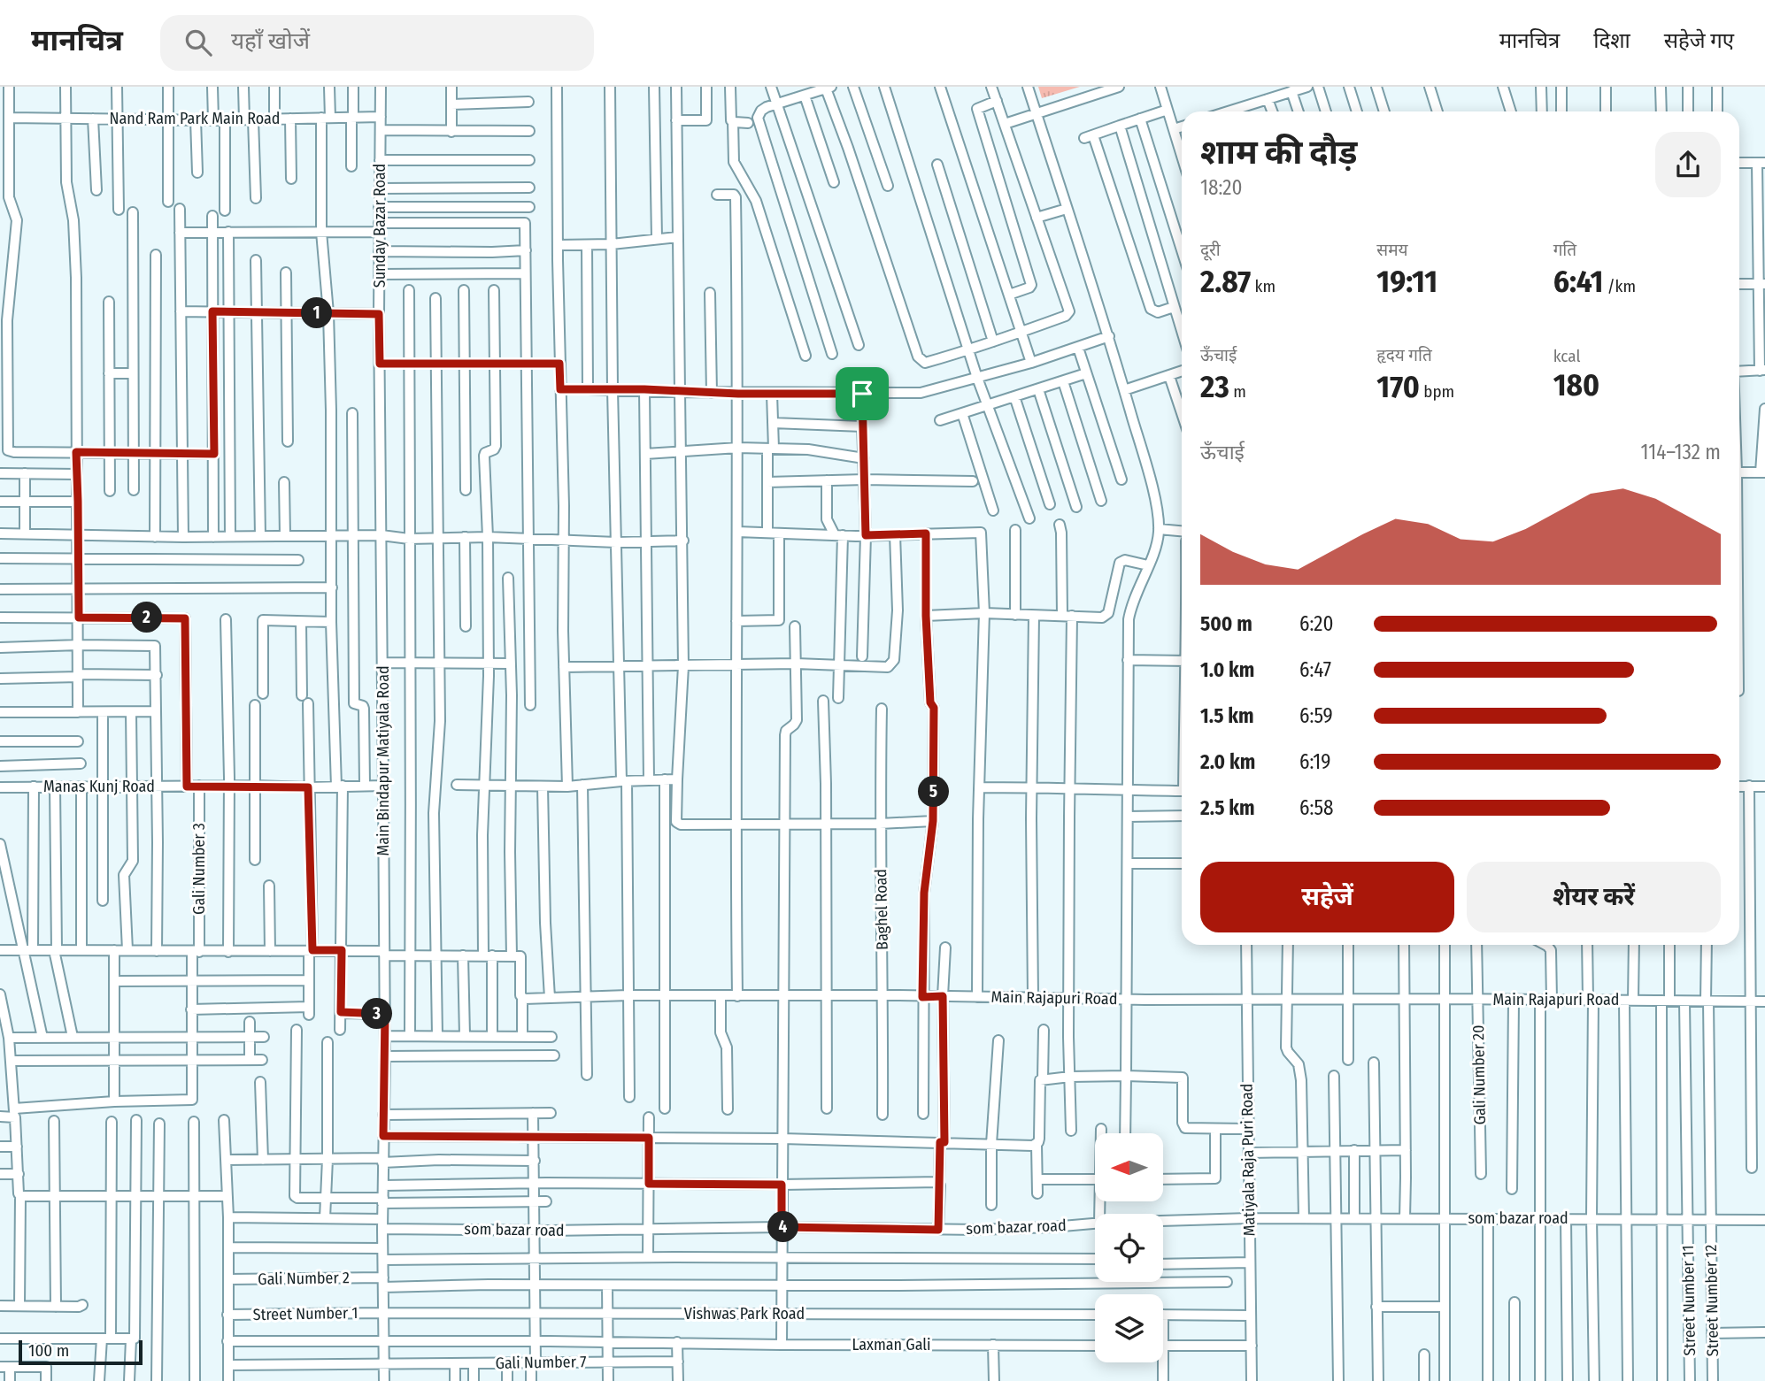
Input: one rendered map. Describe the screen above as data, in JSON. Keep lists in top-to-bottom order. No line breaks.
{"streets":{"street":["Nand Ram Park Main Road","Sunday Bazar Road","Main Bindapur Matiyala Road","Manas Kunj Road","Gali Number 3","Baghel Road","Main Rajapuri Road","Gali Number 20","Matiyala Raja Puri Road","som bazar road","Gali Number 2","Street Number 11","Street Number 12","Street Number 1","Vishwas Park Road","Laxman Gali","Gali Number 7"]},"crossings":[["Nand Ram Park Main Road","Sunday Bazar Road"],["Sunday Bazar Road","Main Bindapur Matiyala Road"],["Main Bindapur Matiyala Road","Manas Kunj Road"],["Manas Kunj Road","Gali Number 3"],["Baghel Road","Main Rajapuri Road"],["Main Rajapuri Road","Gali Number 20"],["Main Rajapuri Road","Matiyala Raja Puri Road"],["Main Rajapuri Road","Street Number 11"],["Main Rajapuri Road","Street Number 12"],["Matiyala Raja Puri Road","som bazar road"],["som bazar road","Street Number 11"],["som bazar road","Street Number 12"],["Street Number 1","Vishwas Park Road"]],"scale_bar":"100 m","north":"left","page":{"header":"मानचित्र","search":"यहाँ खोजें","nav":["मानचित्र","दिशा","सहेजे गए"],"heading":["शाम की दौड़","18:20"],"stats":[["दूरी","2.87 km"],["समय","19:11"],["गति","6:41 /km"],["ऊँचाई","23 m"],["हृदय गति","170 bpm"],["kcal","180"]],"pins":["1","2","5","3","4"],"chart":["ऊँचाई","114–132 m"],"list":[{"name":"500 m","note":"6:20"},{"name":"1.0 km","note":"6:47"},{"name":"1.5 km","note":"6:59"},{"name":"2.0 km","note":"6:19"},{"name":"2.5 km","note":"6:58"}],"buttons":["सहेजें","शेयर करें"],"scale":"100 m"}}
